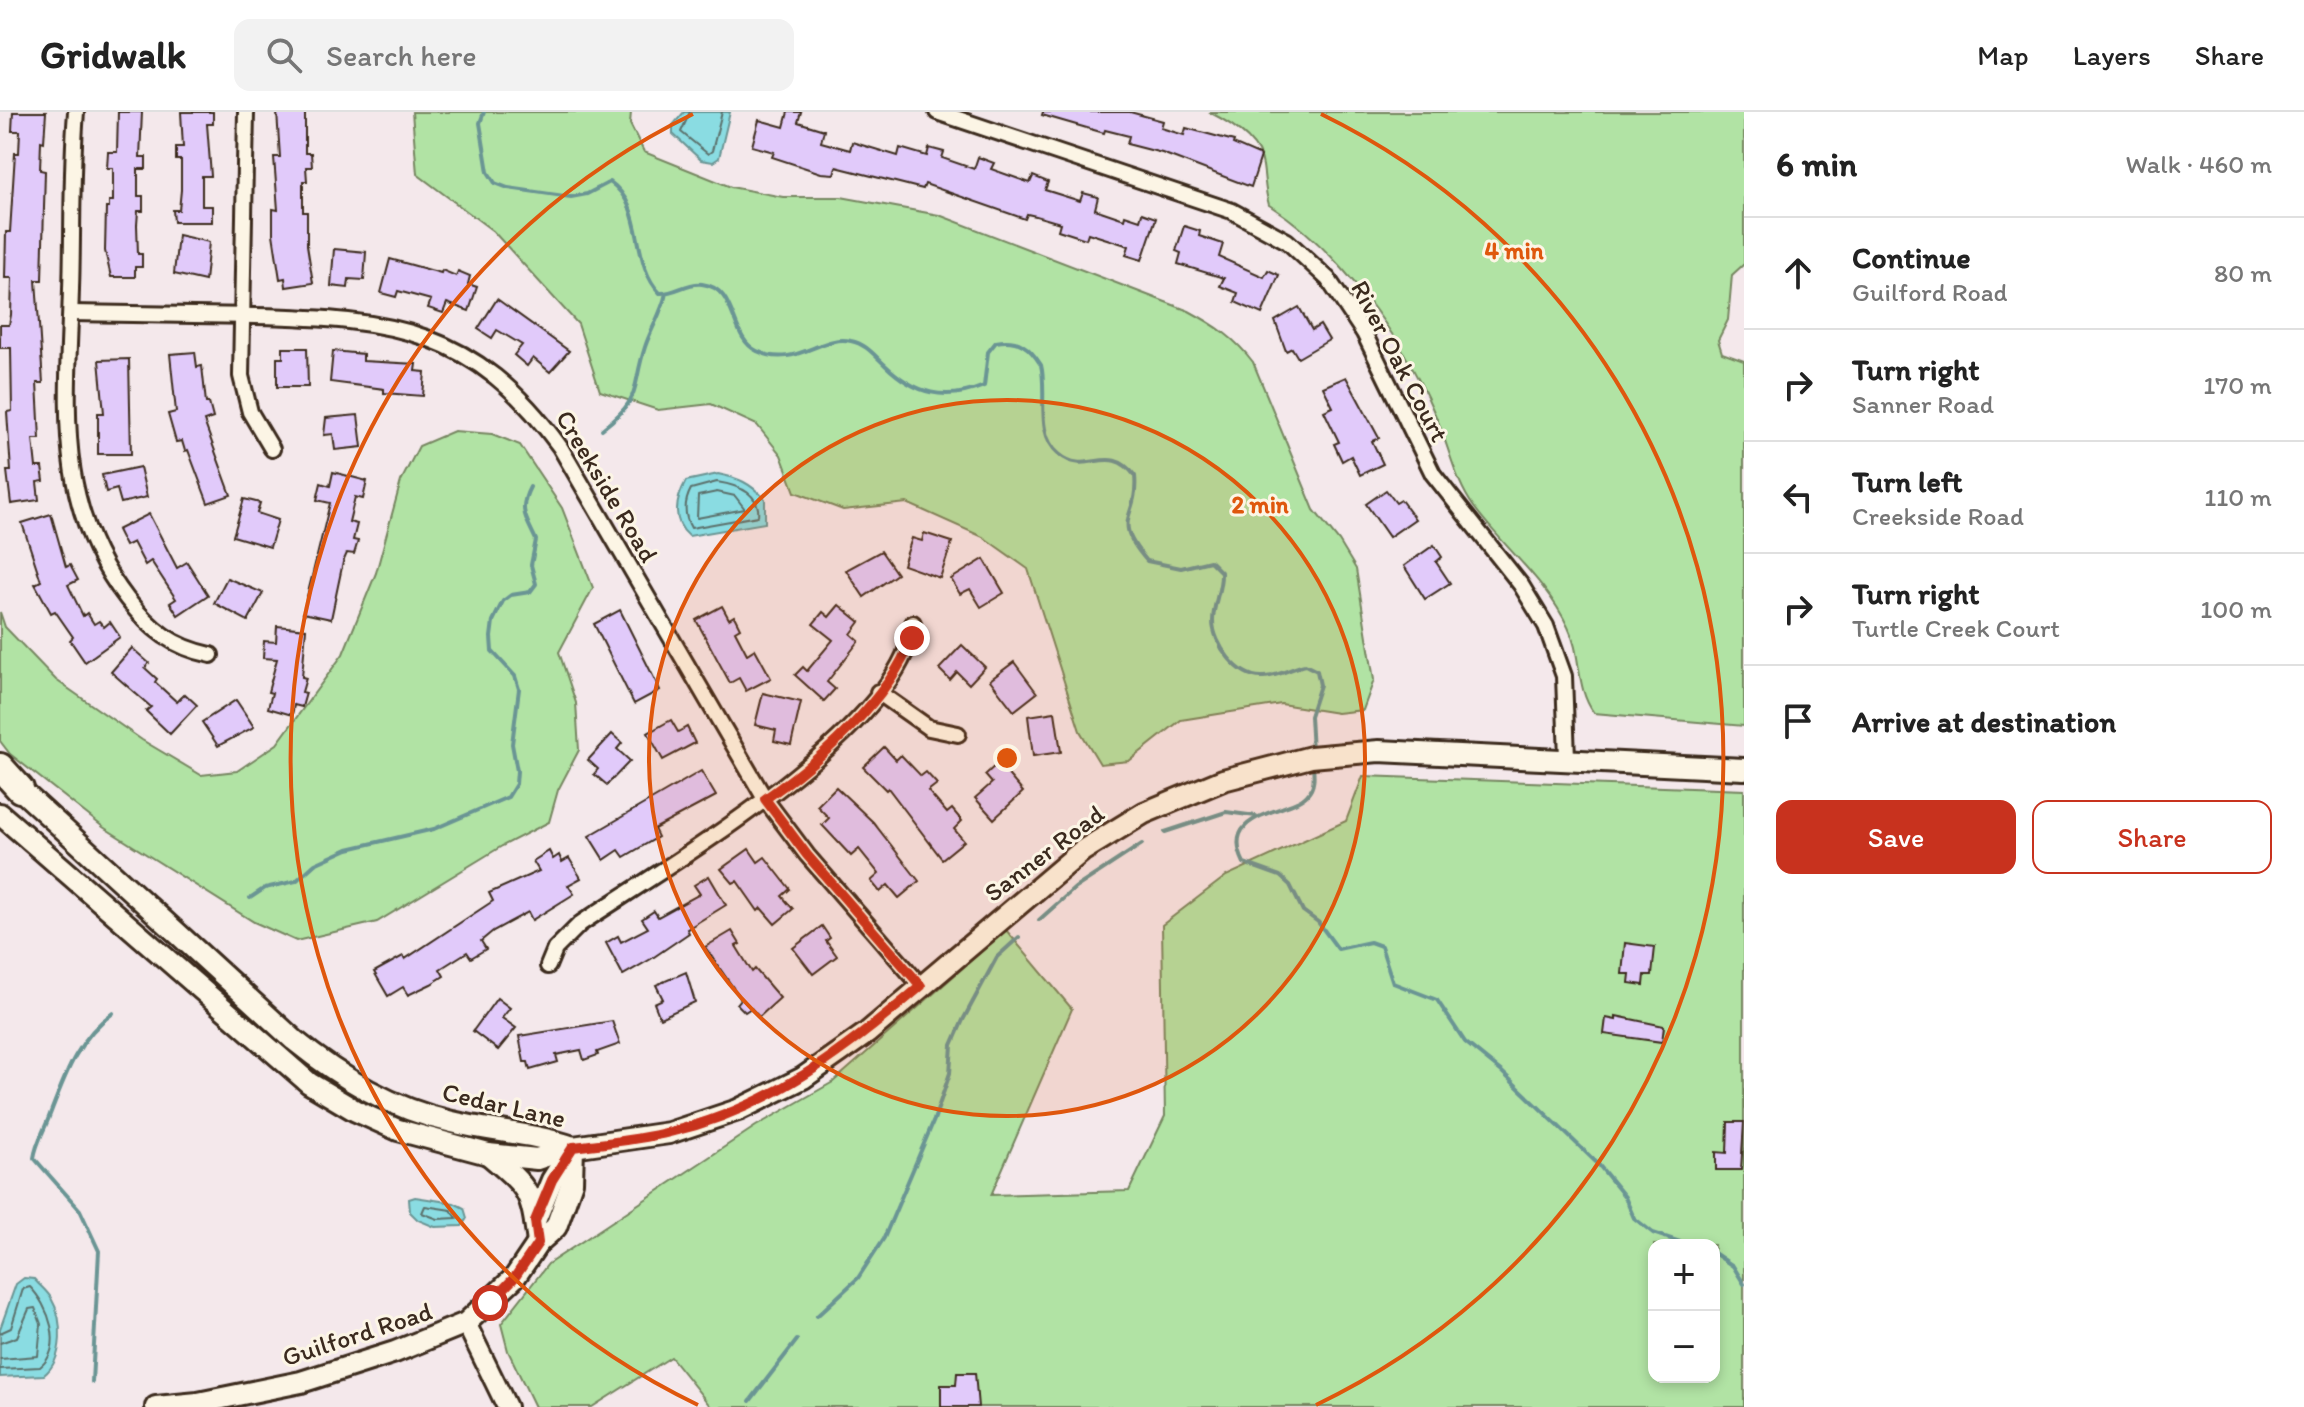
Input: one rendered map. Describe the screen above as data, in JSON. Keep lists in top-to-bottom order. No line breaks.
{"streets":{"main road":["Sanner Road","Cedar Lane","Guilford Road"],"street":["River Oak Court","Creekside Road"]},"crossings":[["River Oak Court","Sanner Road"],["Creekside Road","Sanner Road"],["Sanner Road","Cedar Lane"],["Sanner Road","Guilford Road"],["Cedar Lane","Guilford Road"]],"page":{"header":"Gridwalk","search":"Search here","nav":["Map","Layers","Share"],"heading":["6 min","Walk · 460 m"],"list":[["Continue","Guilford Road","80 m"],["Turn right","Sanner Road","170 m"],["Turn left","Creekside Road","110 m"],["Turn right","Turtle Creek Court","100 m"],"Arrive at destination"],"buttons":["Save","Share"],"map_buttons":["+","−"]},"rings":["4 min","2 min"]}
